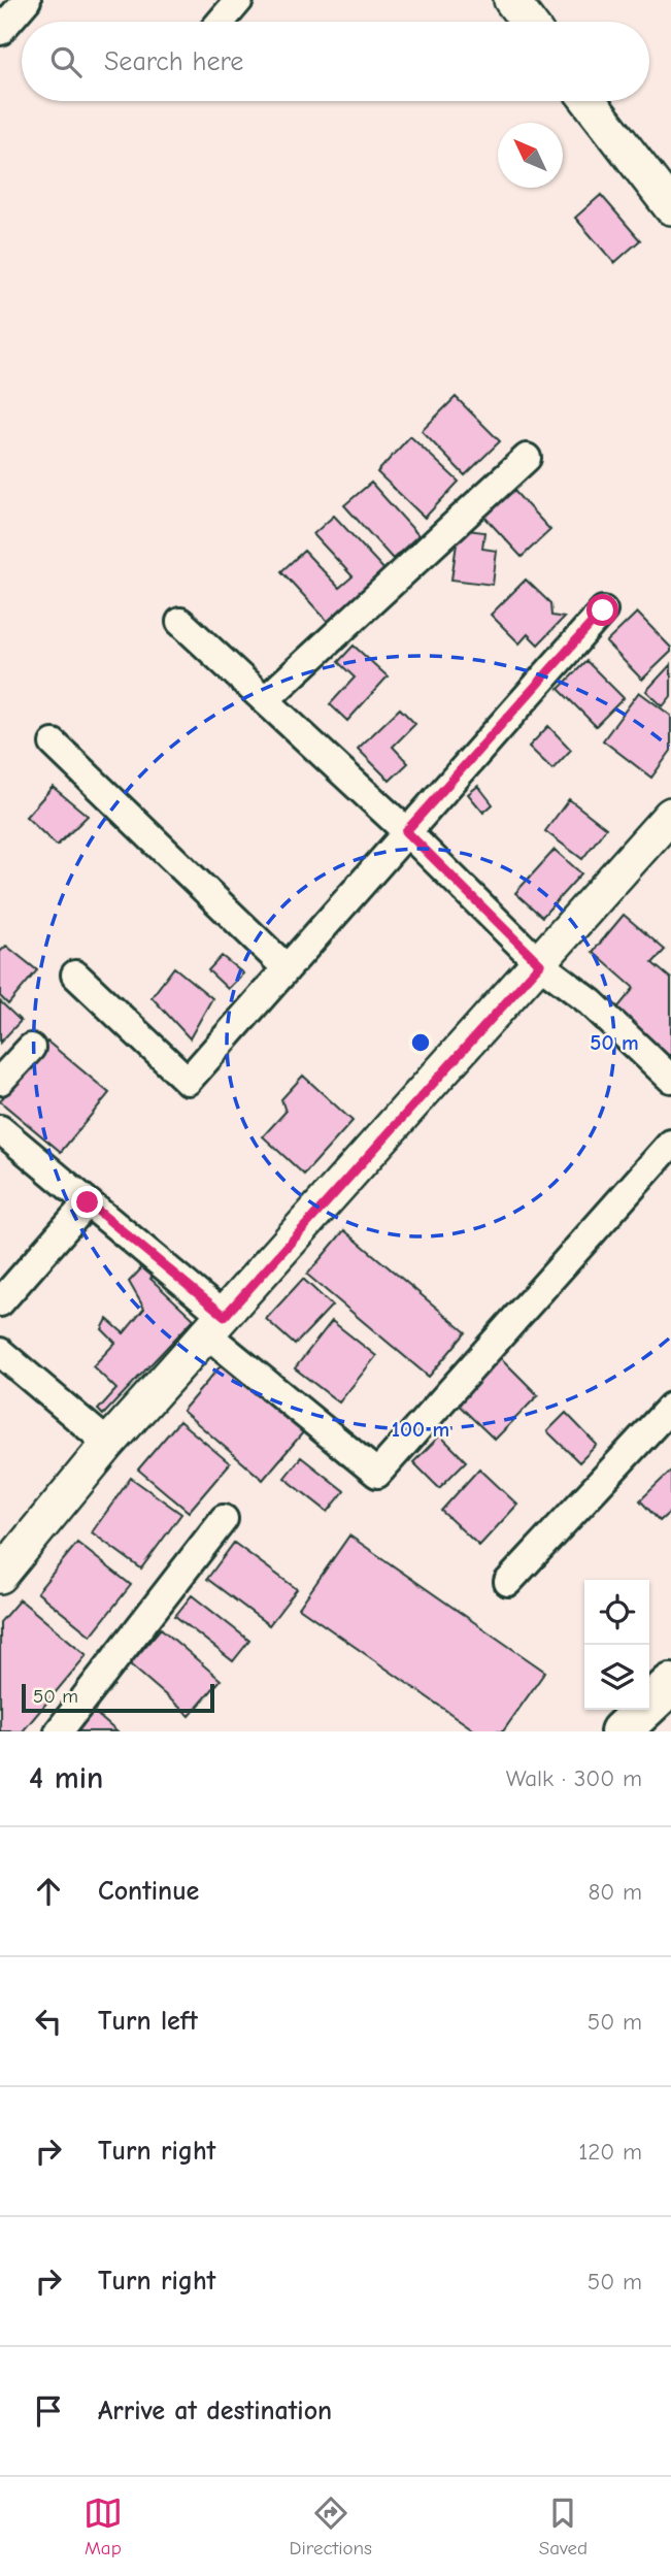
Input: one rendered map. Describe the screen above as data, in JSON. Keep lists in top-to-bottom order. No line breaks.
{"scale_bar":"50 m","north":"top left","page":{"search":"Search here","scale":"50 m","heading":["4 min","Walk · 300 m"],"list":[["Continue","80 m"],["Turn left","50 m"],["Turn right","120 m"],["Turn right","50 m"],"Arrive at destination"],"nav":["Map","Directions","Saved"]},"rings":["50 m","100 m"]}
